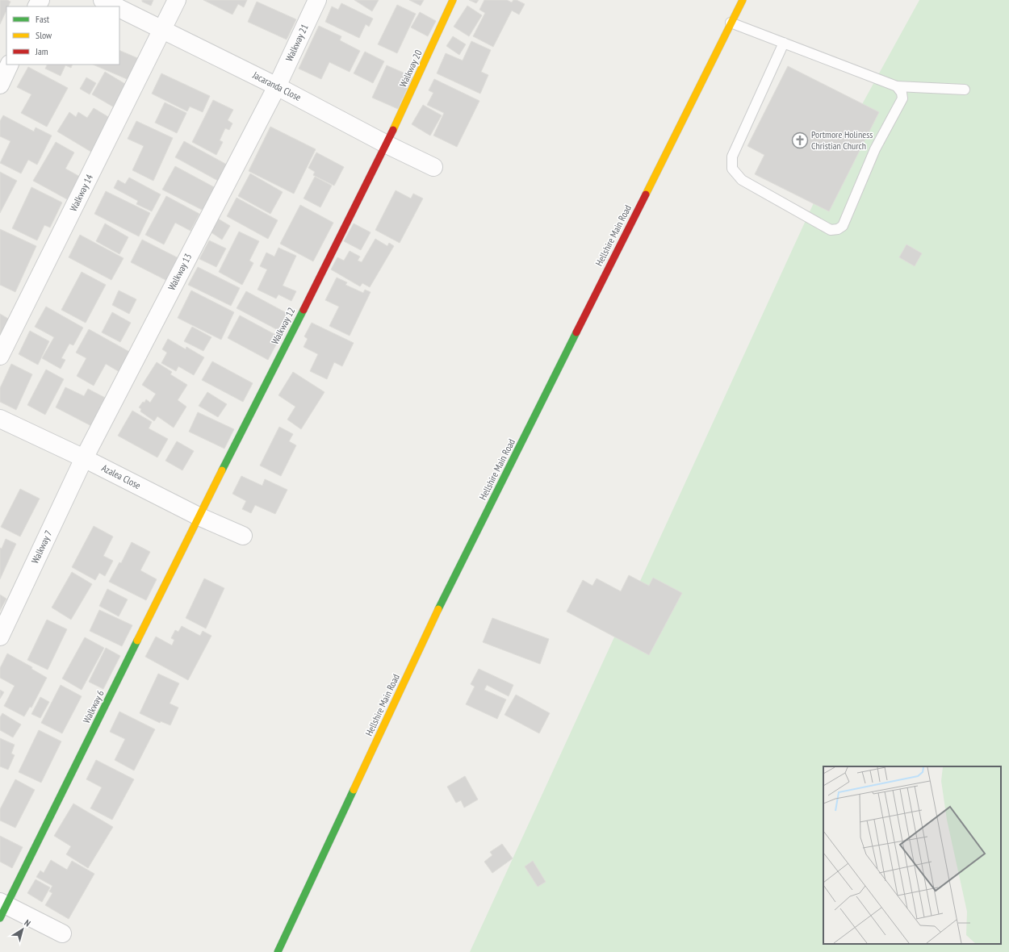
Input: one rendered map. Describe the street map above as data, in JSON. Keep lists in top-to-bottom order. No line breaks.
{"streets":{"main road":["Walkway 20","Hellshire Main Road","Walkway 12","Walkway 6"],"street":["Walkway 21","Jacaranda Close","Walkway 14","Walkway 13","Azalea Close","Walkway 7"]},"crossings":[["Walkway 21","Jacaranda Close"],["Walkway 21","Walkway 13"],["Walkway 20","Jacaranda Close"],["Walkway 20","Walkway 12"],["Jacaranda Close","Walkway 14"],["Jacaranda Close","Walkway 13"],["Jacaranda Close","Walkway 12"],["Walkway 13","Azalea Close"],["Walkway 13","Walkway 7"],["Walkway 12","Azalea Close"],["Walkway 12","Walkway 6"],["Azalea Close","Walkway 7"],["Azalea Close","Walkway 6"]],"places":{"church":["Portmore Holiness Christian Church"]},"legend":["Fast","Slow","Jam"],"north":"top right"}
